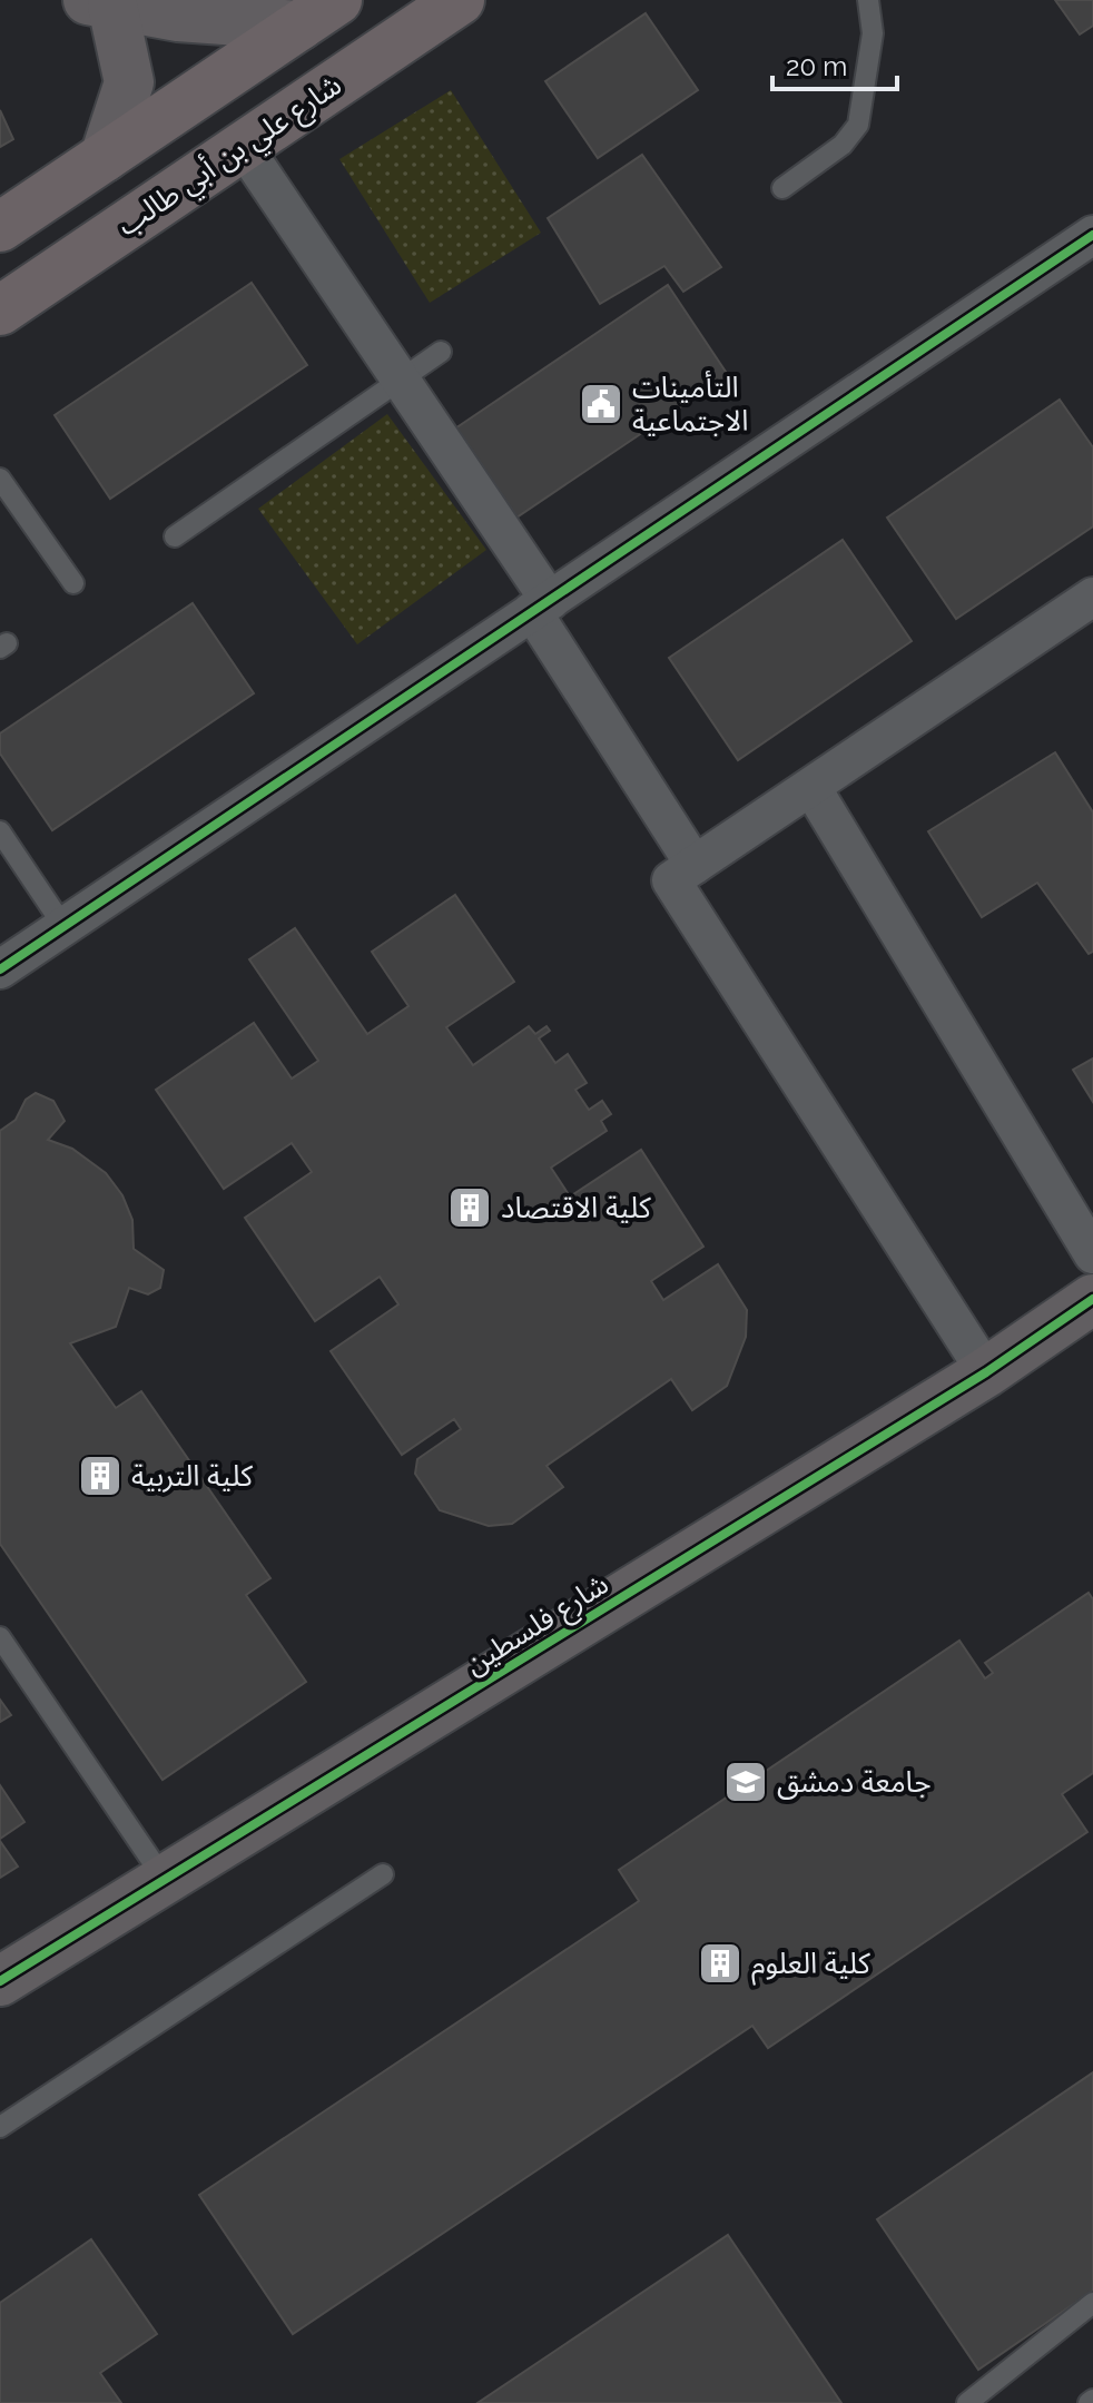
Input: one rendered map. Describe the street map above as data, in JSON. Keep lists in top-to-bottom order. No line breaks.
{"streets":{"main road":["شارع علي بن أبي طالب"],"street":["شارع فلسطين"]},"places":{"public building":["التأمينات الاجتماعية"],"building":["كلية الاقتصاد","كلية التربية","كلية العلوم"],"school or university":["جامعة دمشق"]},"scale_bar":"20 m"}
